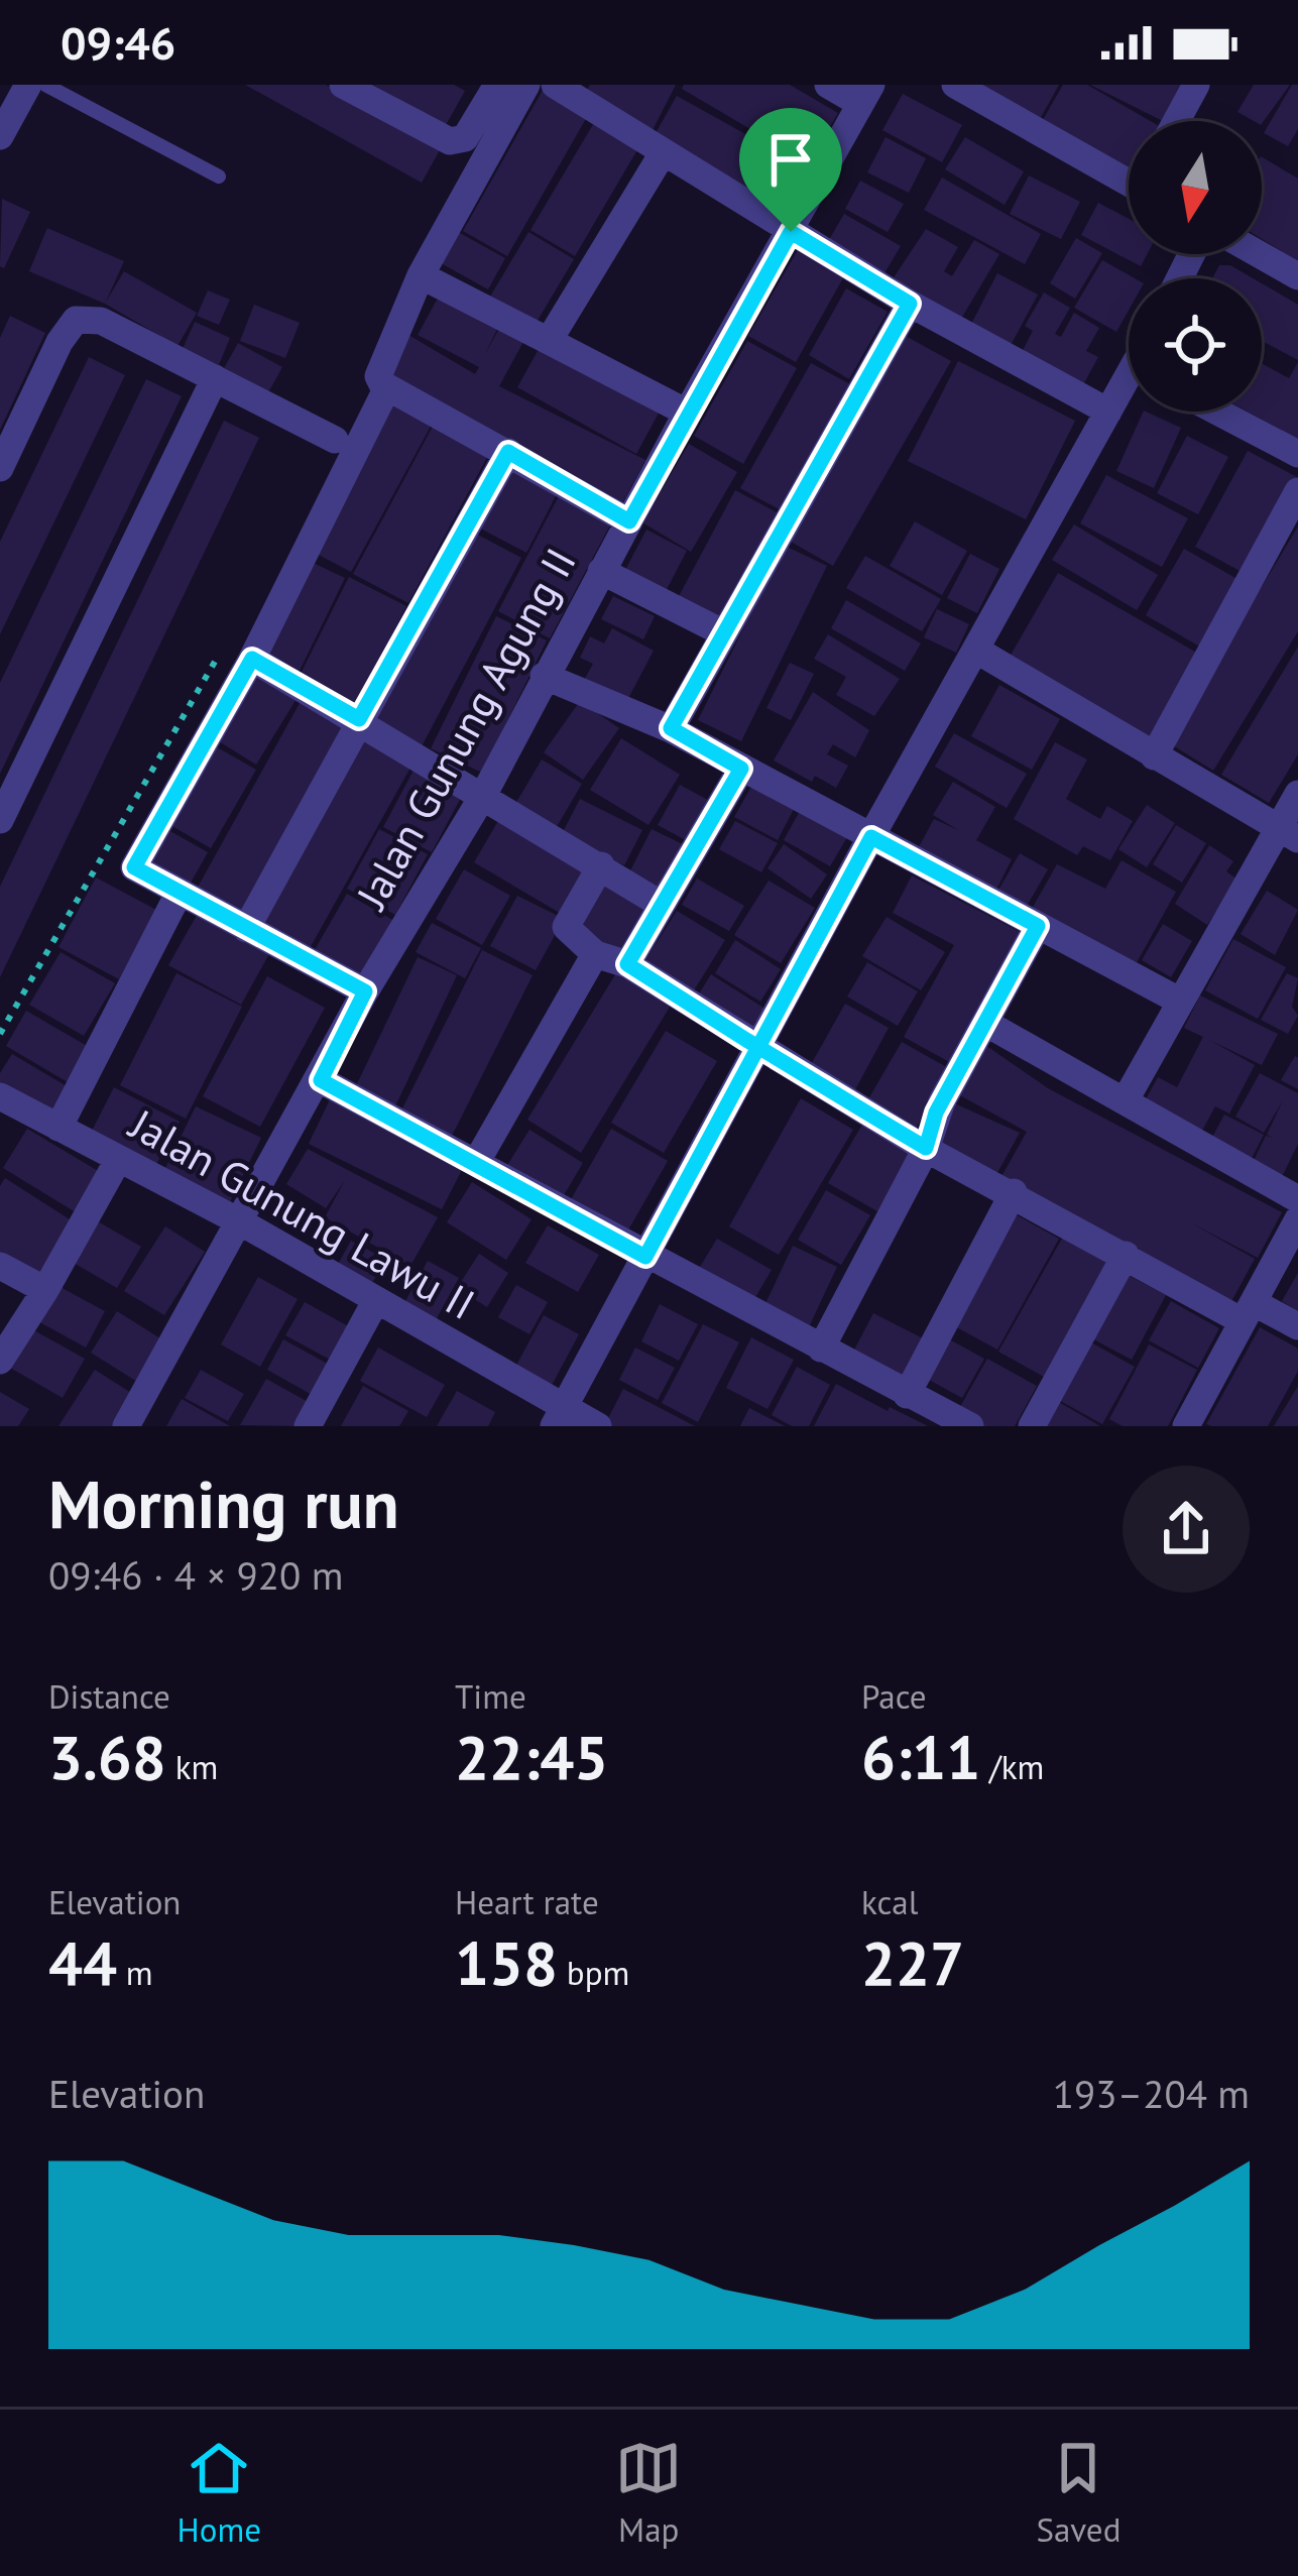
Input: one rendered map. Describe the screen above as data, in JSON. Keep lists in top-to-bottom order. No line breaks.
{"streets":{"street":["Jalan Gunung Agung II","Jalan Gunung Lawu II"]},"crossings":[["Jalan Gunung Agung II","Jalan Gunung Lawu II"]],"north":"bottom","page":{"status":"09:46","heading":["Morning run","09:46 · 4 × 920 m"],"stats":[["Distance","3.68 km"],["Time","22:45"],["Pace","6:11 /km"],["Elevation","44 m"],["Heart rate","158 bpm"],["kcal","227"]],"chart":["Elevation","193–204 m"],"tabs":["Home","Map","Saved"]}}
